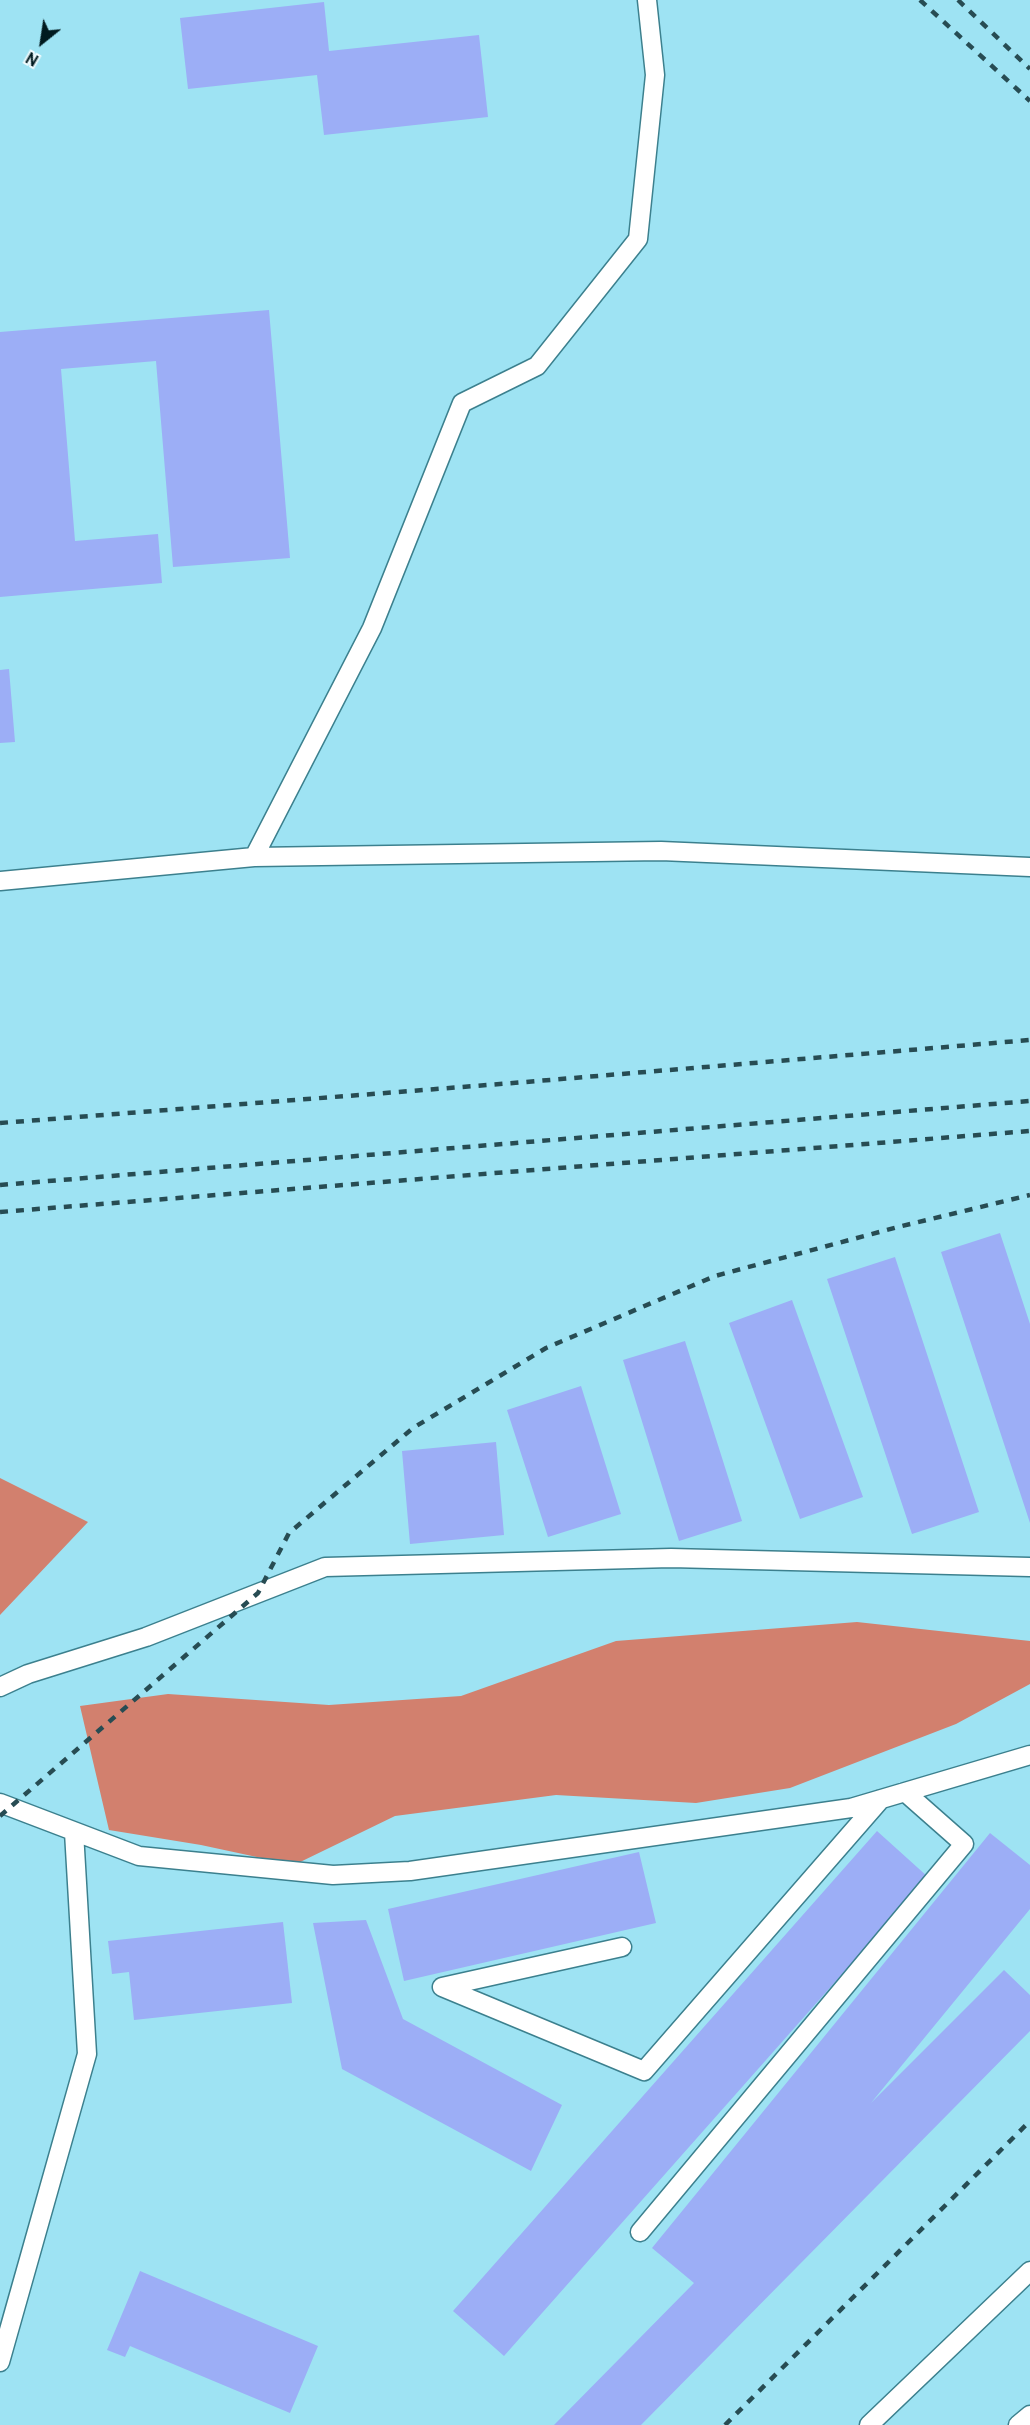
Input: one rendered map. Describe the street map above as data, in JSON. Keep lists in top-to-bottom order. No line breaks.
{"north":"bottom left"}
